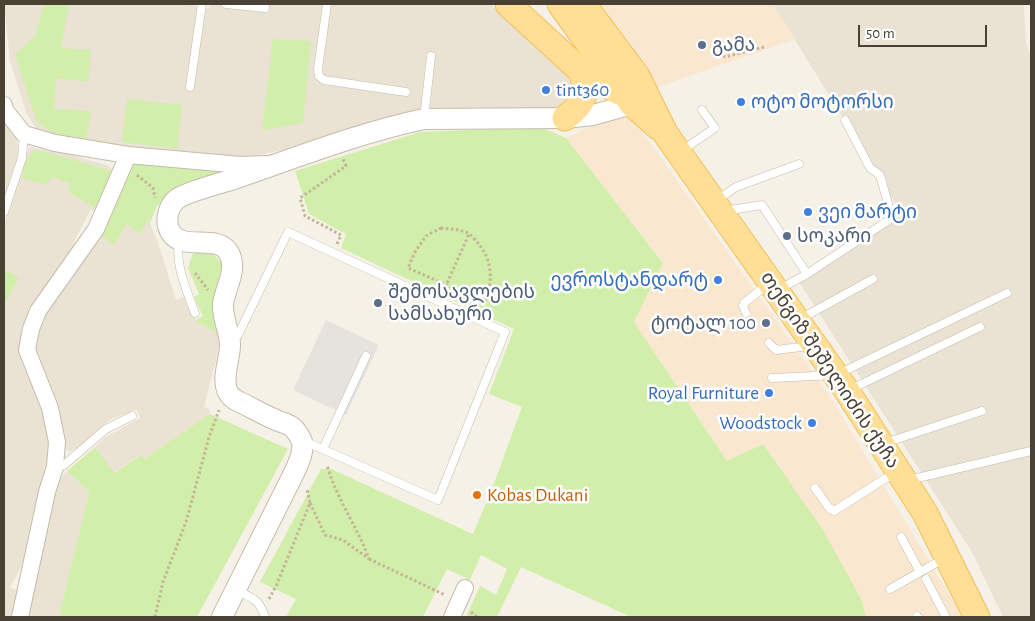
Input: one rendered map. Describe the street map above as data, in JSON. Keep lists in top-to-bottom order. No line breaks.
{"streets":{"main road":["თენგიზ შეშელიძის ქუჩა"]},"places":["გამა","tint360","ოტო მოტორსი","ვეი მარტი","სოკარი","ევროსტანდარტ","შემოსავლების სამსახური","ტოტალ 100","Royal Furniture","Woodstock","Kobas Dukani"],"scale_bar":"50 m"}
